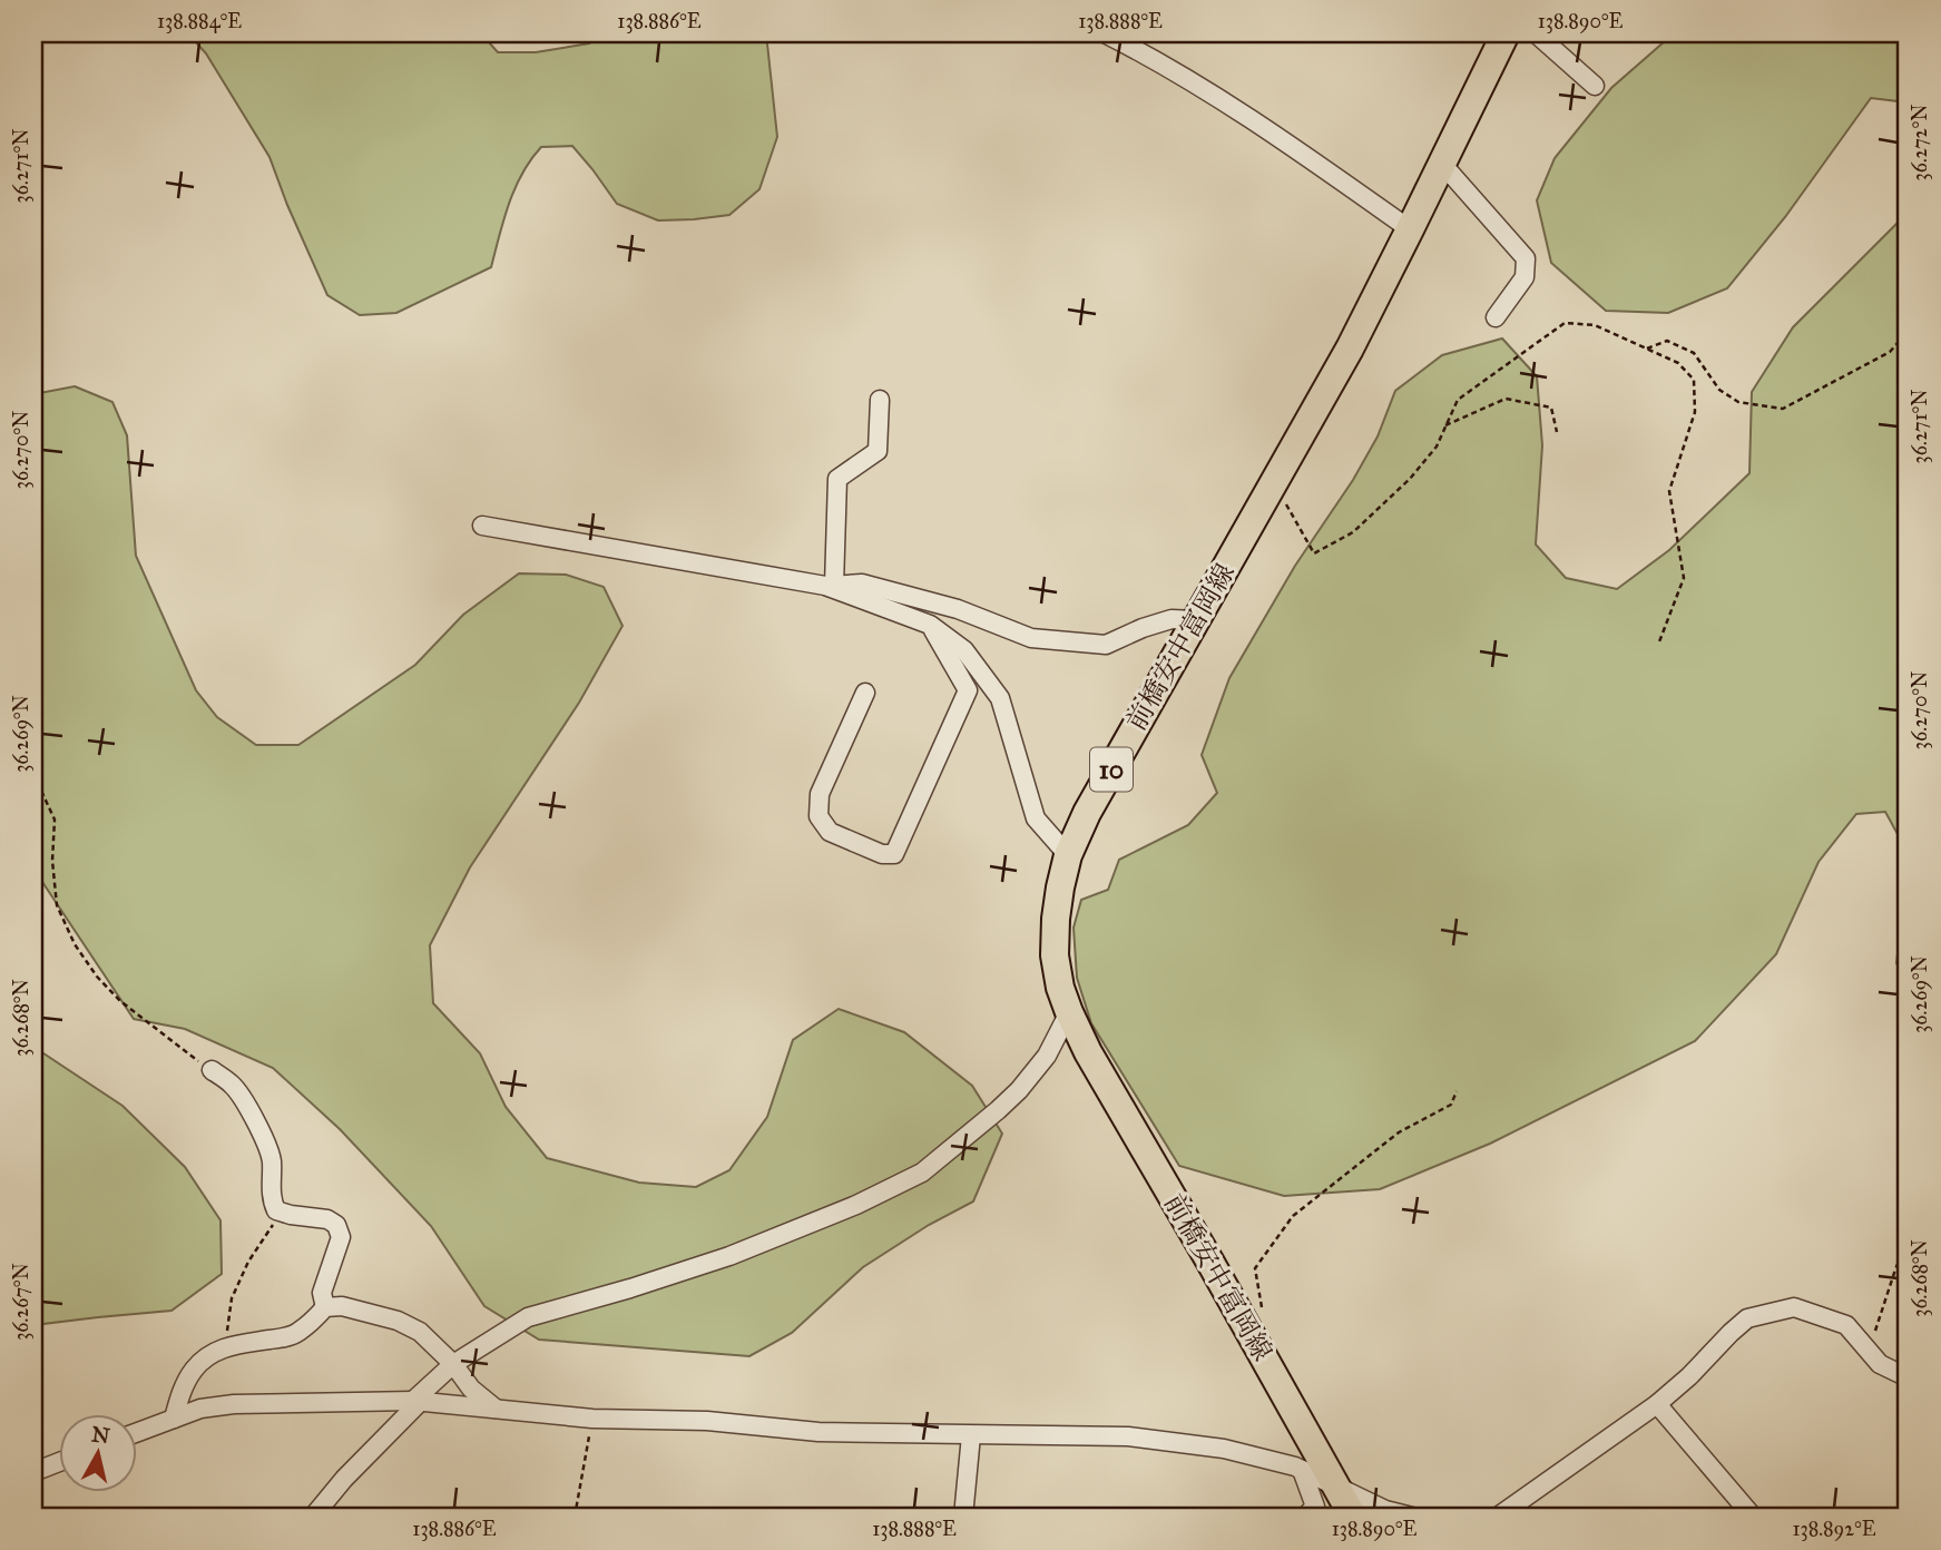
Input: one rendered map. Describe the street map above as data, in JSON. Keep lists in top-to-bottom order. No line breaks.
{"streets":{"main road":["前橋安中富岡線","10"]},"north":"top","coordinates":["138.884°E","138.886°E","138.888°E","138.890°E","36.272°N","36.271°N","36.270°N","36.269°N","36.268°N","36.267°N","138.892°E"]}
